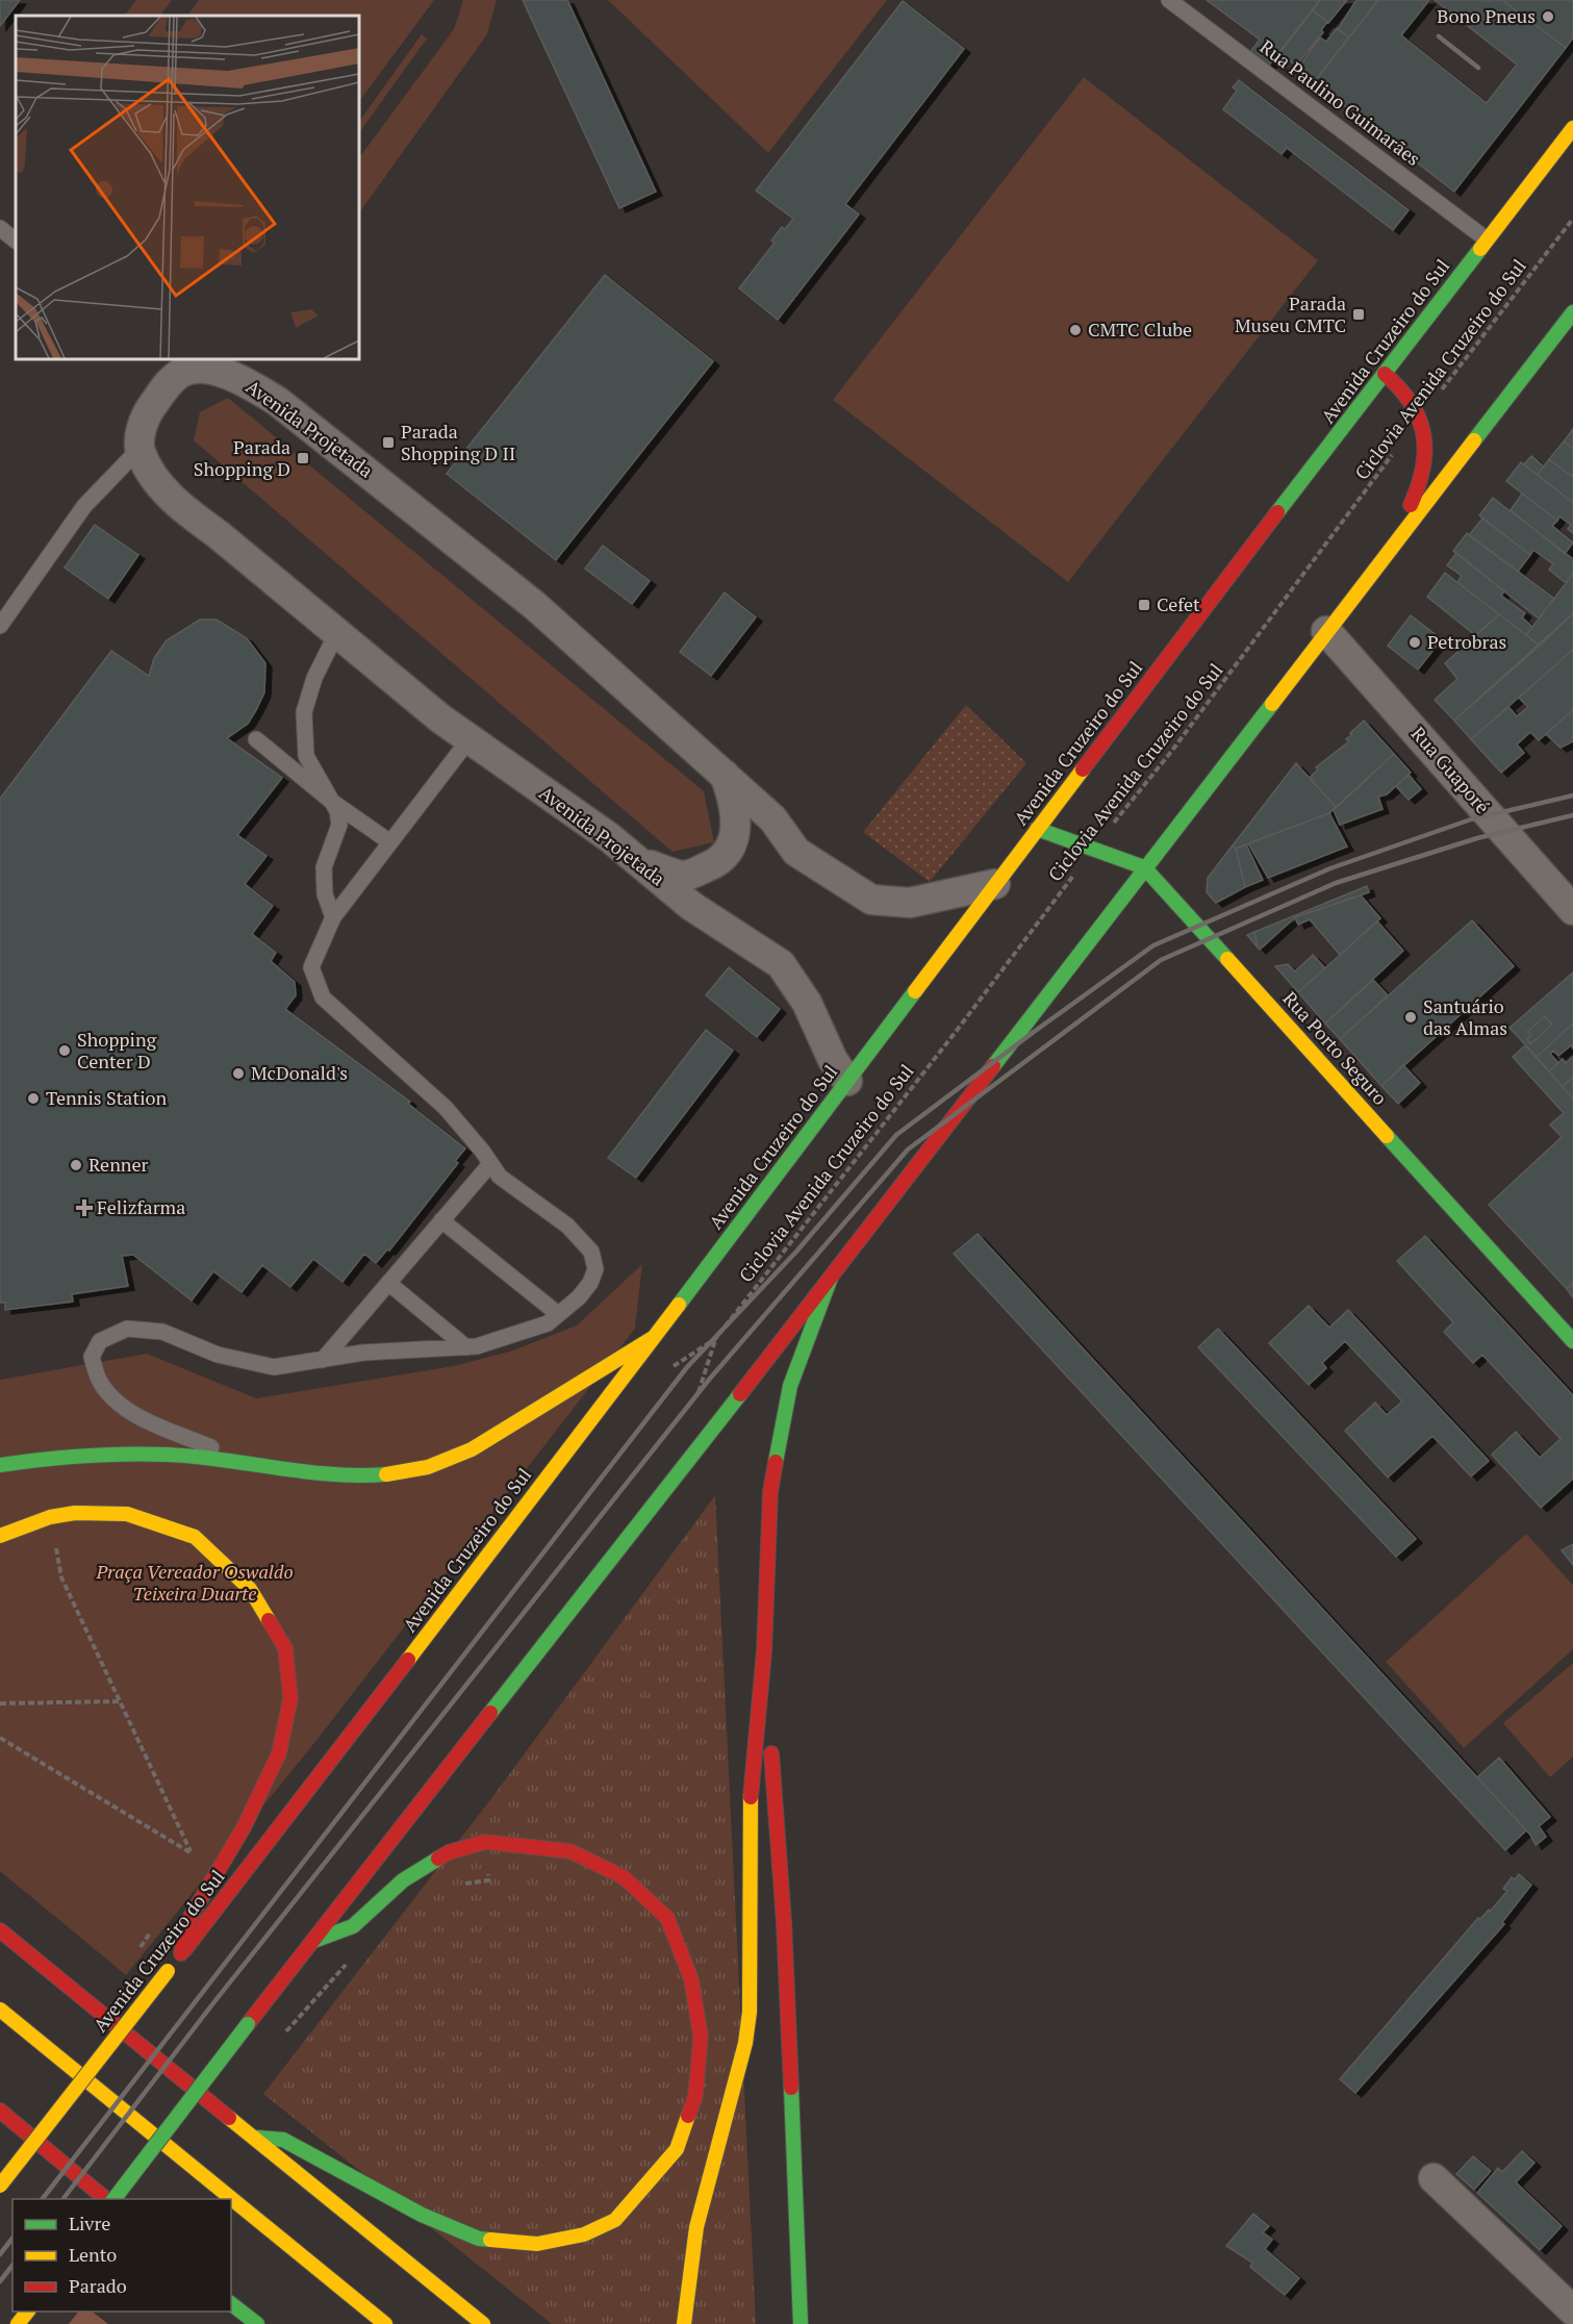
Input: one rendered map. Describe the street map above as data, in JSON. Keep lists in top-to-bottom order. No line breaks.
{"streets":{"main road":["Avenida Cruzeiro do Sul","Rua Porto Seguro"],"street":["Avenida Projetada","Rua Guaporé"],"lane":["Rua Paulino Guimarães"],"path":["Ciclovia Avenida Cruzeiro do Sul"]},"crossings":[["Rua Paulino Guimarães","Avenida Cruzeiro do Sul"],["Avenida Cruzeiro do Sul","Avenida Projetada"],["Avenida Cruzeiro do Sul","Rua Porto Seguro"],["Ciclovia Avenida Cruzeiro do Sul","Rua Porto Seguro"]],"parks":["Praça Vereador Oswaldo Teixeira Duarte"],"places":{"other":["Bono Pneus","CMTC Clube","Petrobras","Santuário das Almas","Shopping Center D","McDonald's","Tennis Station","Renner"],"transit":["Parada Museu CMTC","Parada Shopping D II","Parada Shopping D","Cefet"],"health":["Felizfarma"]},"legend":["Livre","Lento","Parado"]}
